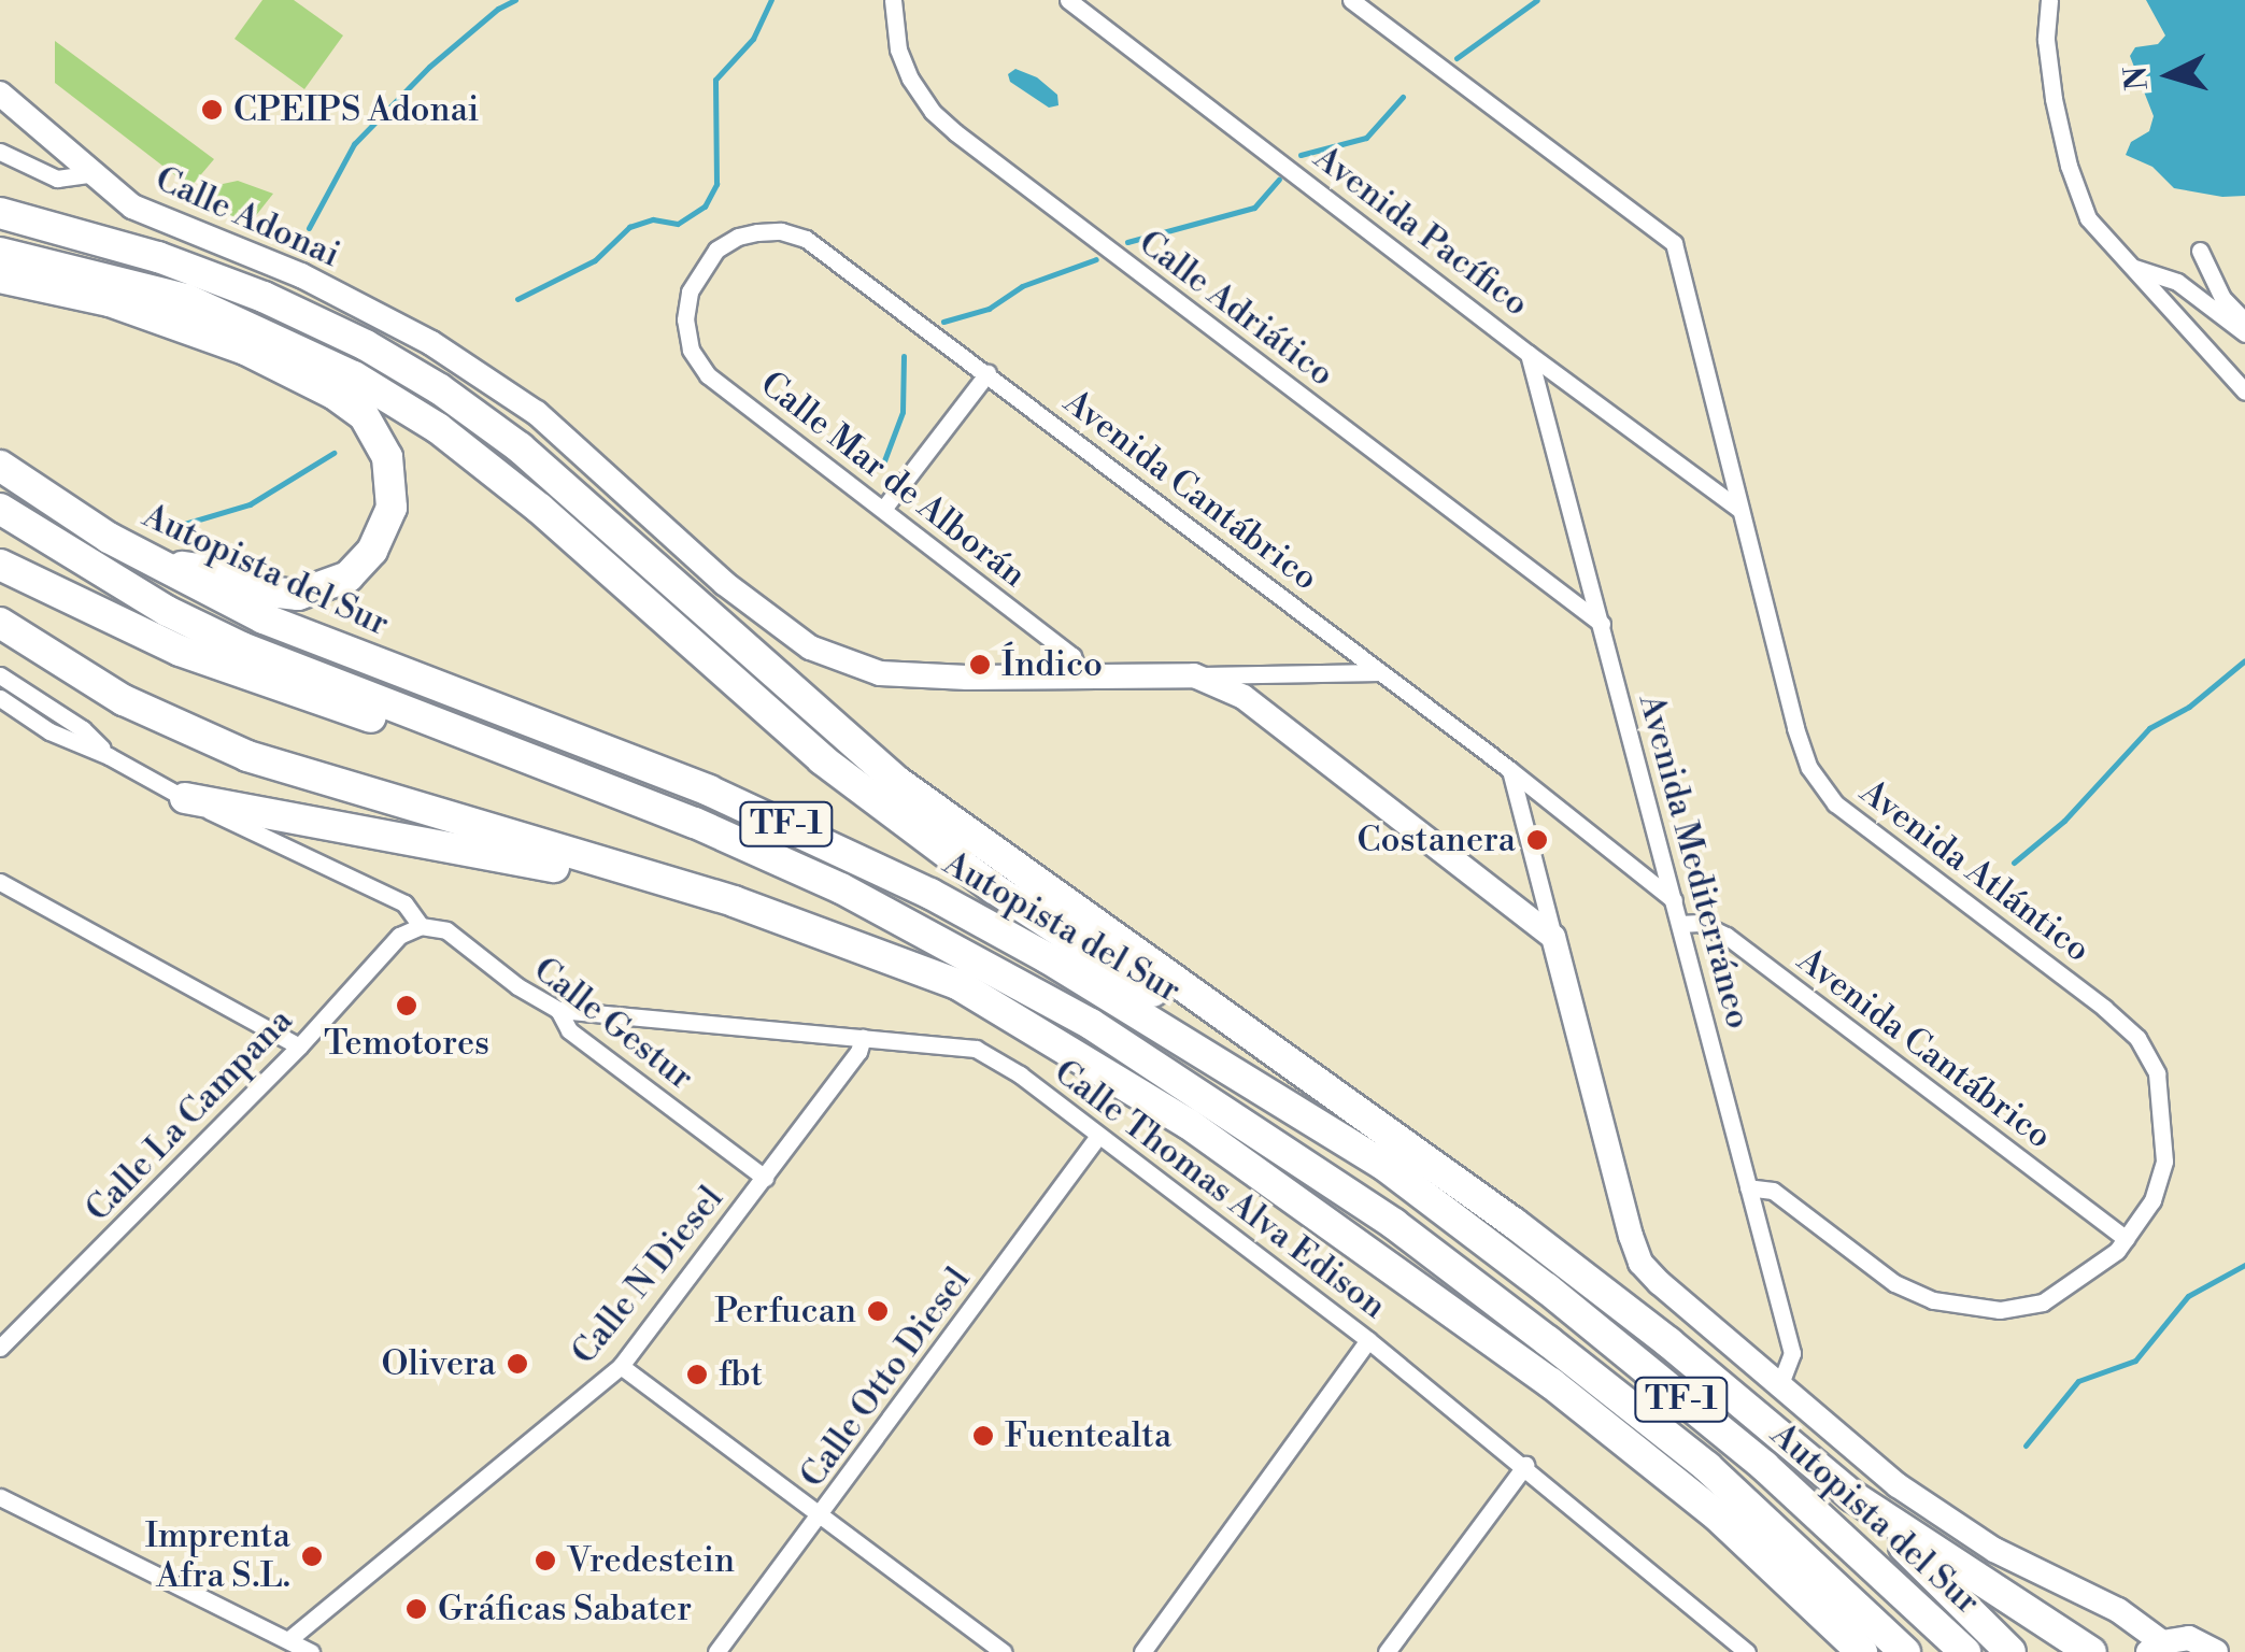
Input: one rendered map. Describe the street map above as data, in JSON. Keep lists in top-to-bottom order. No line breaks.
{"streets":{"highway":["Autopista del Sur","TF-1"],"street":["Calle Adonai","Avenida Pacífico","Calle Adriático","Calle Mar de Alborán","Avenida Cantábrico","Avenida Mediterráneo","Avenida Atlántico","Calle Gestur","Calle La Campana","Calle Thomas Alva Edison","Calle N Diesel","Calle Otto Diesel"]},"crossings":[["Calle Adonai","Calle Mar de Alborán"],["Avenida Pacífico","Avenida Mediterráneo"],["Avenida Pacífico","Avenida Atlántico"],["Calle Adriático","Avenida Mediterráneo"],["Calle Mar de Alborán","Avenida Cantábrico"],["Avenida Cantábrico","Avenida Mediterráneo"],["Avenida Cantábrico","Avenida Atlántico"],["Avenida Mediterráneo","Avenida Atlántico"],["Calle Gestur","Calle La Campana"],["Calle Gestur","Calle Thomas Alva Edison"],["Calle Gestur","Calle N Diesel"],["Calle Thomas Alva Edison","Calle N Diesel"],["Calle Thomas Alva Edison","Calle Otto Diesel"]],"places":["CPEIPS Adonai","Índico","Costanera","Temotores","Perfucan","Olivera","fbt","Fuentealta","Imprenta Afra S.L.","Vredestein","Gráficas Sabater"],"north":"left"}
